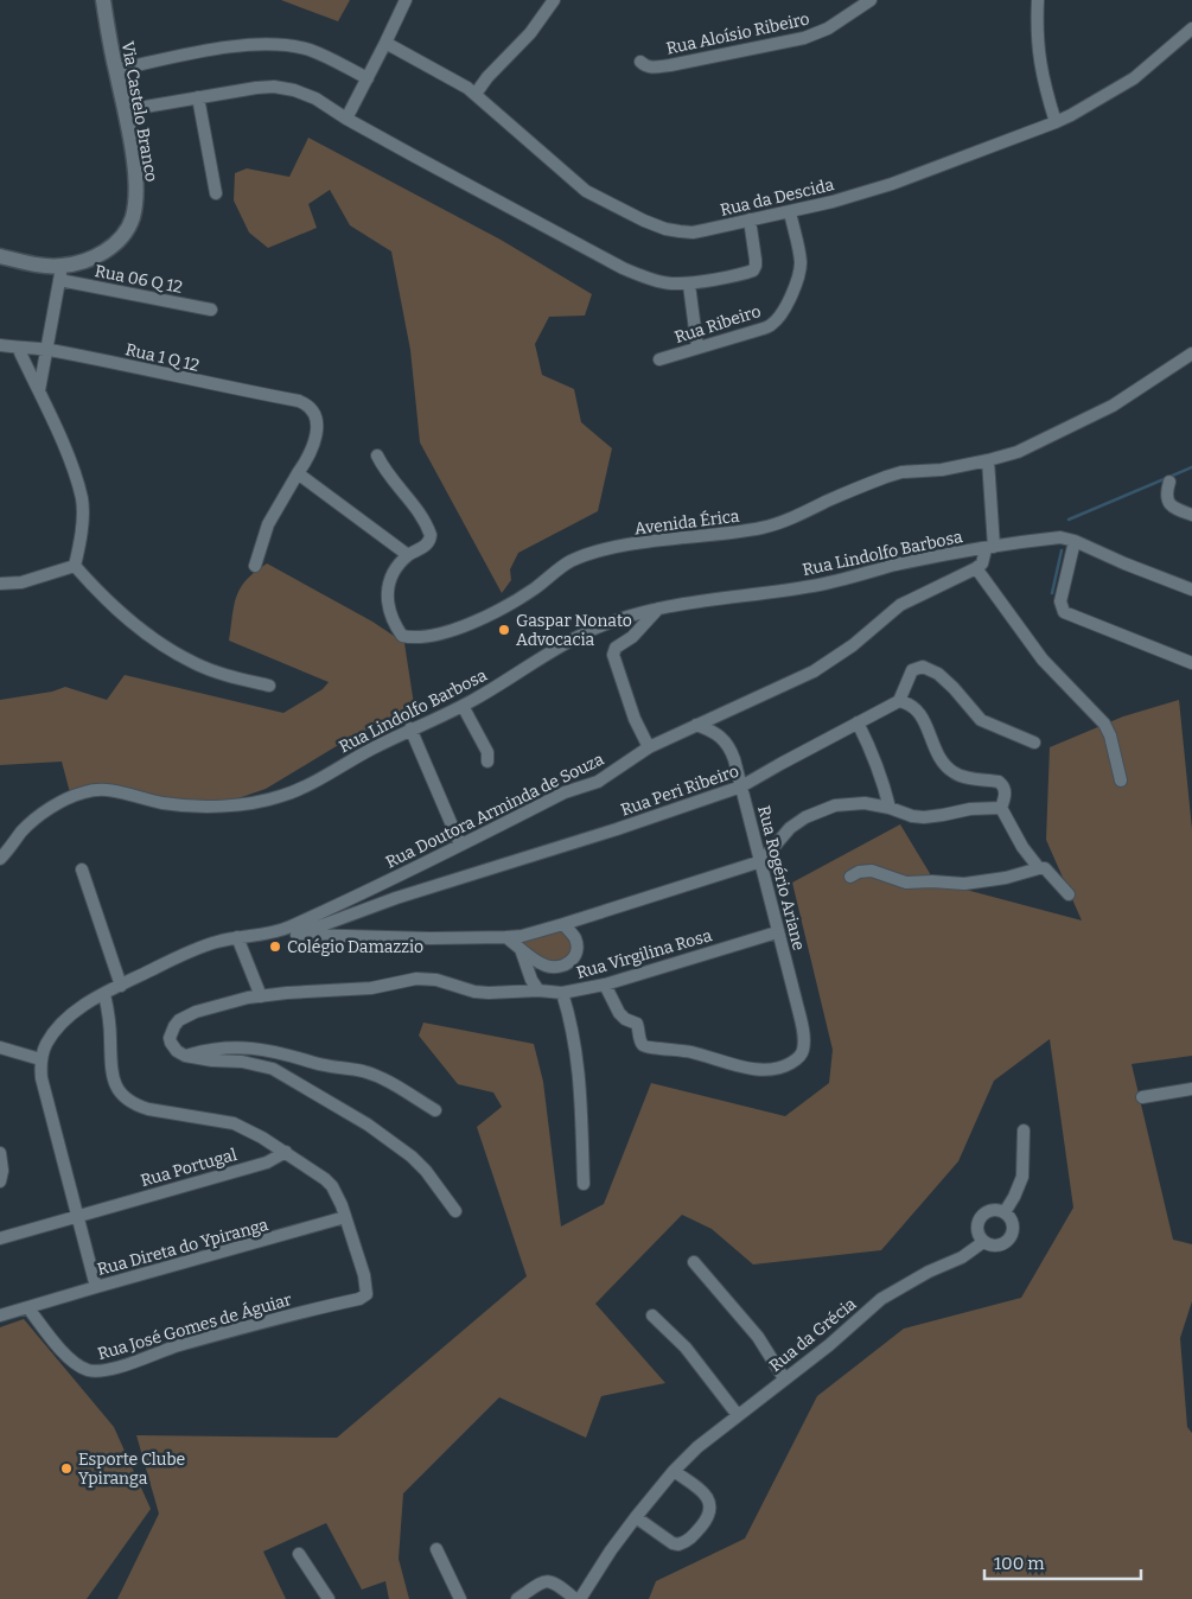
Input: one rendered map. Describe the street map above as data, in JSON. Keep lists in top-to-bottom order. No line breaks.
{"streets":{"main road":["Via Castelo Branco"],"street":["Rua Aloísio Ribeiro","Rua da Descida","Rua 06 Q 12","Rua Ribeiro","Rua 1 Q 12","Avenida Érica","Rua Lindolfo Barbosa","Rua Peri Ribeiro","Rua Doutora Arminda de Souza","Rua Rogério Ariane","Rua Virgilina Rosa","Rua Portugal","Rua Direta do Ypiranga","Rua José Gomes de Águiar","Rua da Grécia"]},"crossings":[["Via Castelo Branco","Rua 06 Q 12"],["Rua da Descida","Rua Ribeiro"],["Rua Peri Ribeiro","Rua Rogério Ariane"],["Rua Doutora Arminda de Souza","Rua Rogério Ariane"],["Rua Rogério Ariane","Rua Virgilina Rosa"],["Rua Direta do Ypiranga","Rua José Gomes de Águiar"]],"places":["Gaspar Nonato Advocacia","Colégio Damazzio","Esporte Clube Ypiranga"],"scale_bar":"100 m"}
